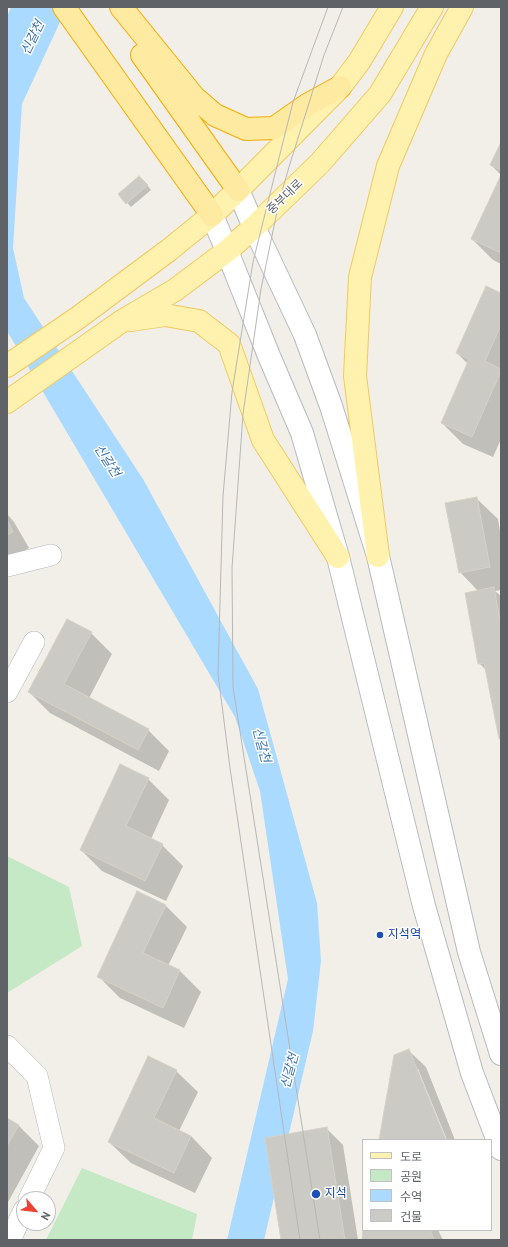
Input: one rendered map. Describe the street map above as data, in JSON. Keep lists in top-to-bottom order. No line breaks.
{"streets":{"main road":["중부대로"]},"water":["신갈천"],"places":["지석역","지석"],"legend":["도로","공원","수역","건물"],"north":"bottom right"}
